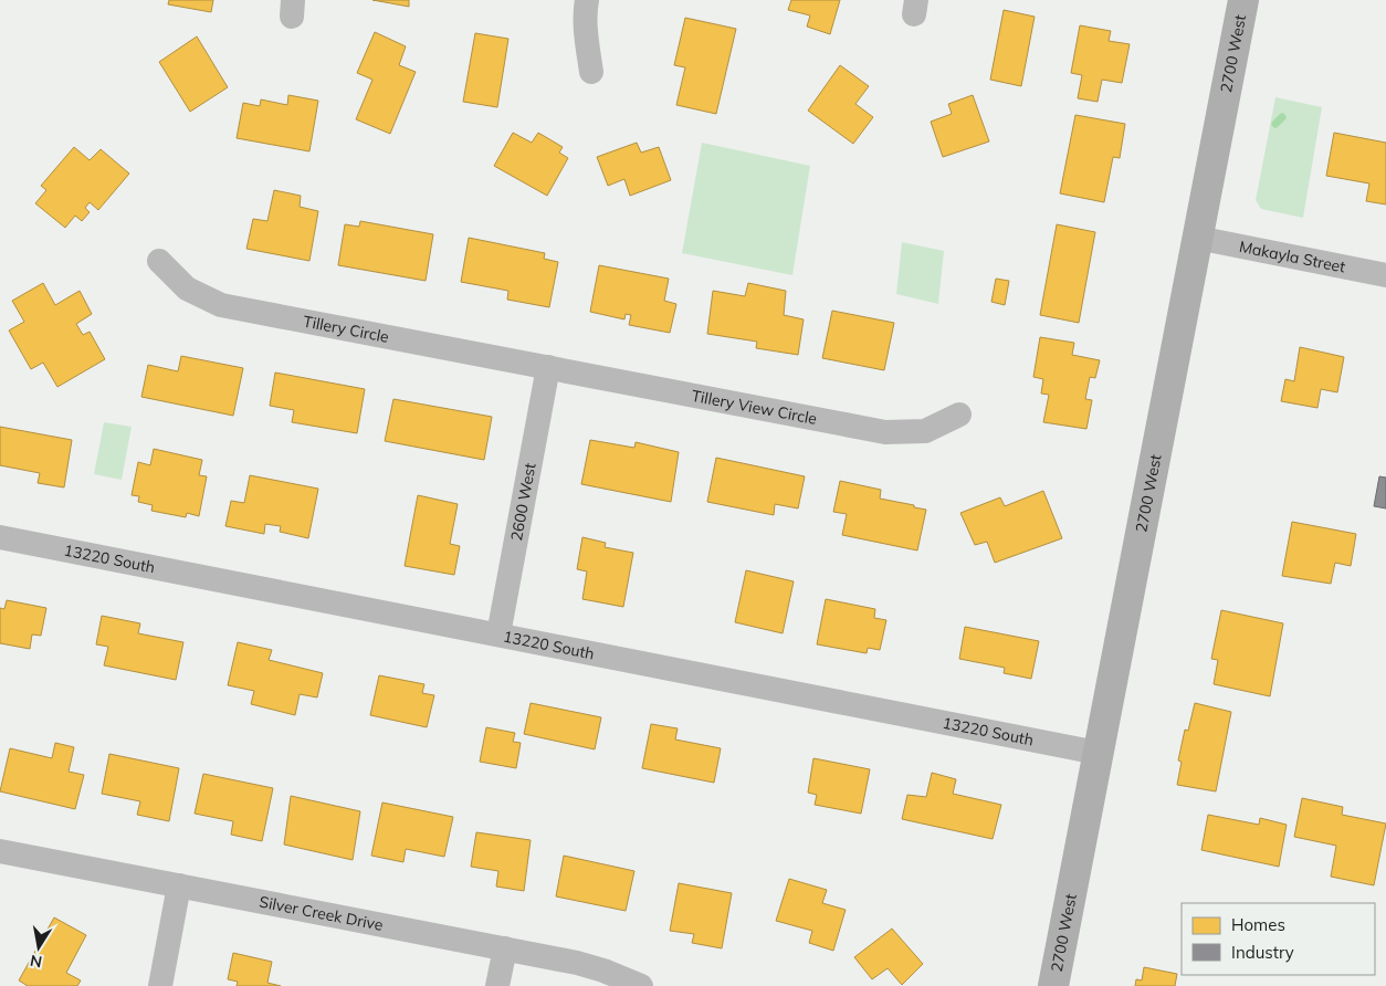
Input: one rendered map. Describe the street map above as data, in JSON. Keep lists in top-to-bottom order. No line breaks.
{"streets":{"main road":["2700 West"],"street":["Makayla Street","Tillery Circle","Tillery View Circle","2600 West","13220 South","Silver Creek Drive"]},"crossings":[["2700 West","Makayla Street"],["2700 West","13220 South"],["Tillery Circle","Tillery View Circle"],["Tillery Circle","2600 West"],["Tillery View Circle","2600 West"],["2600 West","13220 South"]],"legend":["Homes","Industry"],"north":"bottom"}
